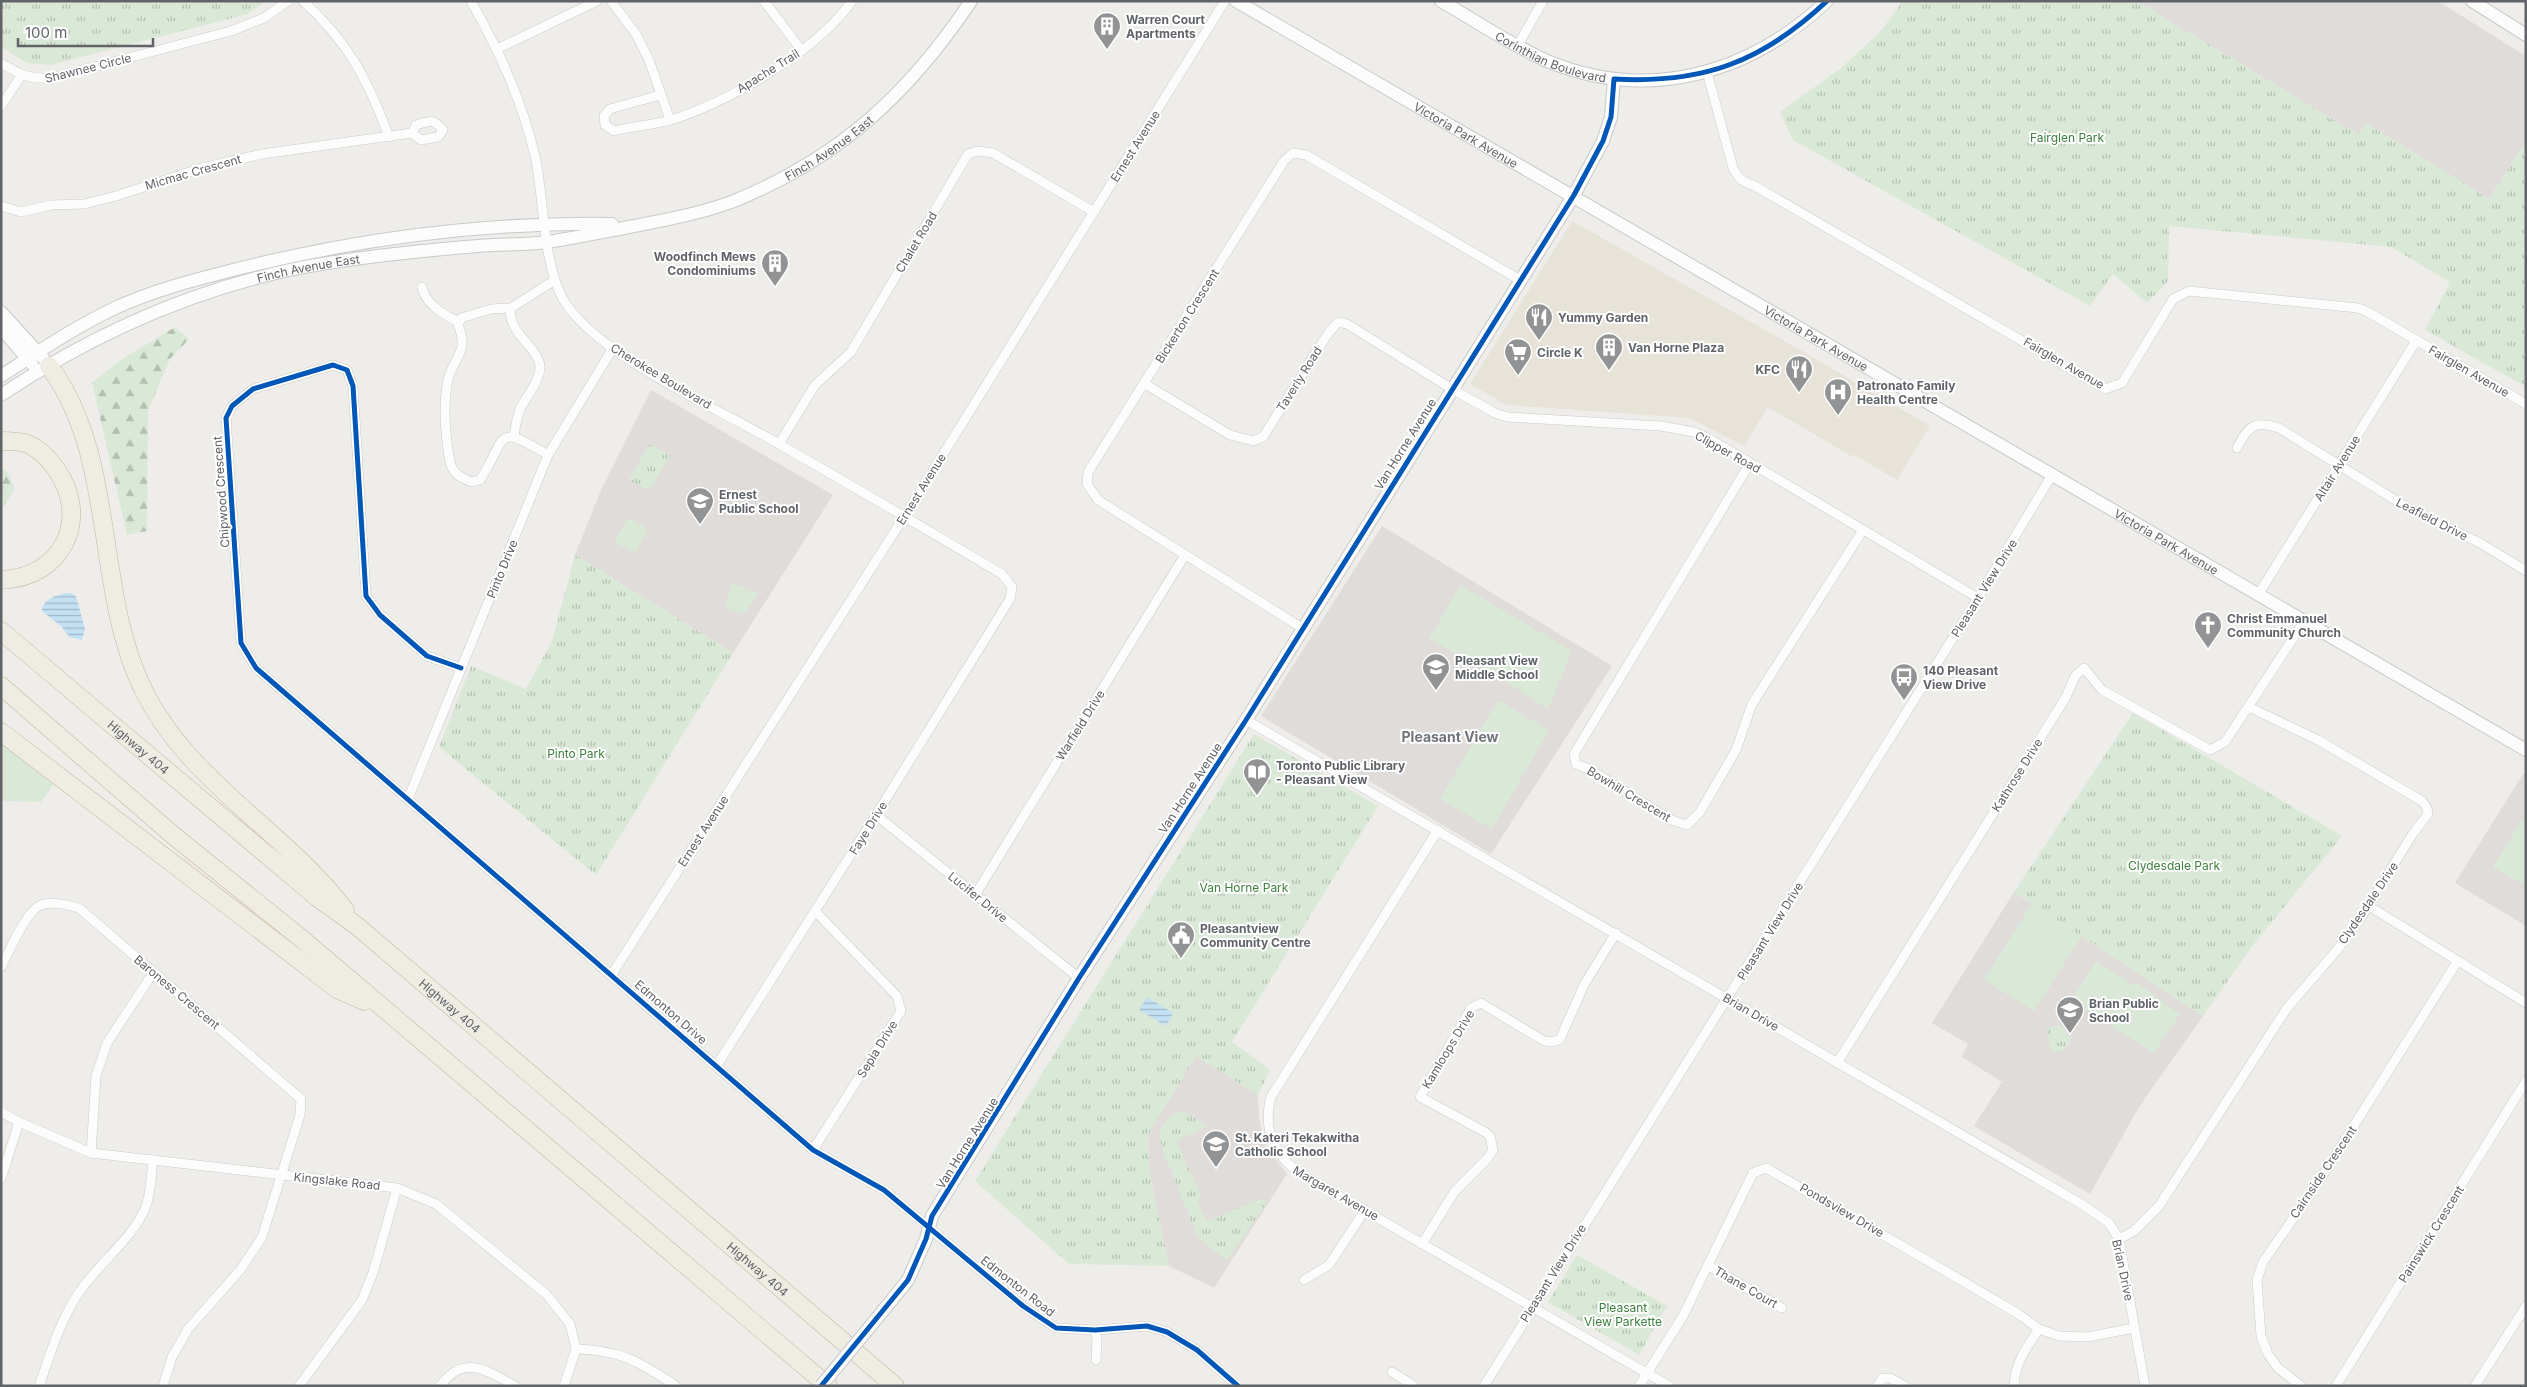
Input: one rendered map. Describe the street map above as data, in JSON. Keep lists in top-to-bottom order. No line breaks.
{"streets":{"highway":["Highway 404"],"main road":["Corinthian Boulevard","Victoria Park Avenue","Finch Avenue East","Van Horne Avenue"],"street":["Shawnee Circle","Apache Trail","Ernest Avenue","Micmac Crescent","Chalet Road","Bickerton Crescent","Fairglen Avenue","Cherokee Boulevard","Taverly Road","Clipper Road","Altair Avenue","Chipwood Crescent","Leafield Drive","Pinto Drive","Pleasant View Drive","Warfield Drive","Kathrose Drive","Bowhill Crescent","Faye Drive","Lucifer Drive","Clydesdale Drive","Baroness Crescent","Edmonton Drive","Brian Drive","Sepia Drive","Kamloops Drive","Cairnside Crescent","Kingslake Road","Margaret Avenue","Pondsview Drive","Painswick Crescent","Edmonton Road","Thane Court"]},"crossings":[["Corinthian Boulevard","Fairglen Avenue"],["Corinthian Boulevard","Van Horne Avenue"],["Victoria Park Avenue","Van Horne Avenue"],["Victoria Park Avenue","Altair Avenue"],["Victoria Park Avenue","Pleasant View Drive"],["Ernest Avenue","Chalet Road"],["Ernest Avenue","Cherokee Boulevard"],["Ernest Avenue","Edmonton Drive"],["Finch Avenue East","Cherokee Boulevard"],["Chalet Road","Cherokee Boulevard"],["Bickerton Crescent","Taverly Road"],["Bickerton Crescent","Van Horne Avenue"],["Bickerton Crescent","Warfield Drive"],["Fairglen Avenue","Altair Avenue"],["Cherokee Boulevard","Pinto Drive"],["Cherokee Boulevard","Faye Drive"],["Taverly Road","Van Horne Avenue"],["Taverly Road","Clipper Road"],["Van Horne Avenue","Clipper Road"],["Van Horne Avenue","Lucifer Drive"],["Van Horne Avenue","Edmonton Drive"],["Van Horne Avenue","Brian Drive"],["Van Horne Avenue","Edmonton Road"],["Clipper Road","Pleasant View Drive"],["Clipper Road","Bowhill Crescent"],["Altair Avenue","Leafield Drive"],["Chipwood Crescent","Pinto Drive"],["Chipwood Crescent","Edmonton Drive"],["Pinto Drive","Edmonton Drive"],["Pleasant View Drive","Brian Drive"],["Pleasant View Drive","Margaret Avenue"],["Warfield Drive","Lucifer Drive"],["Kathrose Drive","Clydesdale Drive"],["Kathrose Drive","Brian Drive"],["Faye Drive","Lucifer Drive"],["Faye Drive","Edmonton Drive"],["Faye Drive","Sepia Drive"],["Clydesdale Drive","Brian Drive"],["Baroness Crescent","Kingslake Road"],["Edmonton Drive","Sepia Drive"],["Edmonton Drive","Edmonton Road"],["Brian Drive","Kamloops Drive"],["Brian Drive","Margaret Avenue"],["Brian Drive","Pondsview Drive"],["Kamloops Drive","Margaret Avenue"],["Margaret Avenue","Pondsview Drive"],["Pondsview Drive","Thane Court"]],"districts":["Pleasant View"],"parks":["Fairglen Park","Pinto Park","Clydesdale Park","Van Horne Park","Pleasant View Parkette"],"places":{"building":["Warren Court Apartments","Woodfinch Mews Condominiums","Van Horne Plaza"],"restaurant":["Yummy Garden","KFC"],"supermarket":["Circle K"],"hospital":["Patronato Family Health Centre"],"school or university":["Ernest Public School","Pleasant View Middle School","Brian Public School","St. Kateri Tekakwitha Catholic School"],"church":["Christ Emmanuel Community Church"],"bus stop":["140 Pleasant View Drive"],"library":["Toronto Public Library - Pleasant View"],"public building":["Pleasantview Community Centre"]},"scale_bar":"100 m"}
